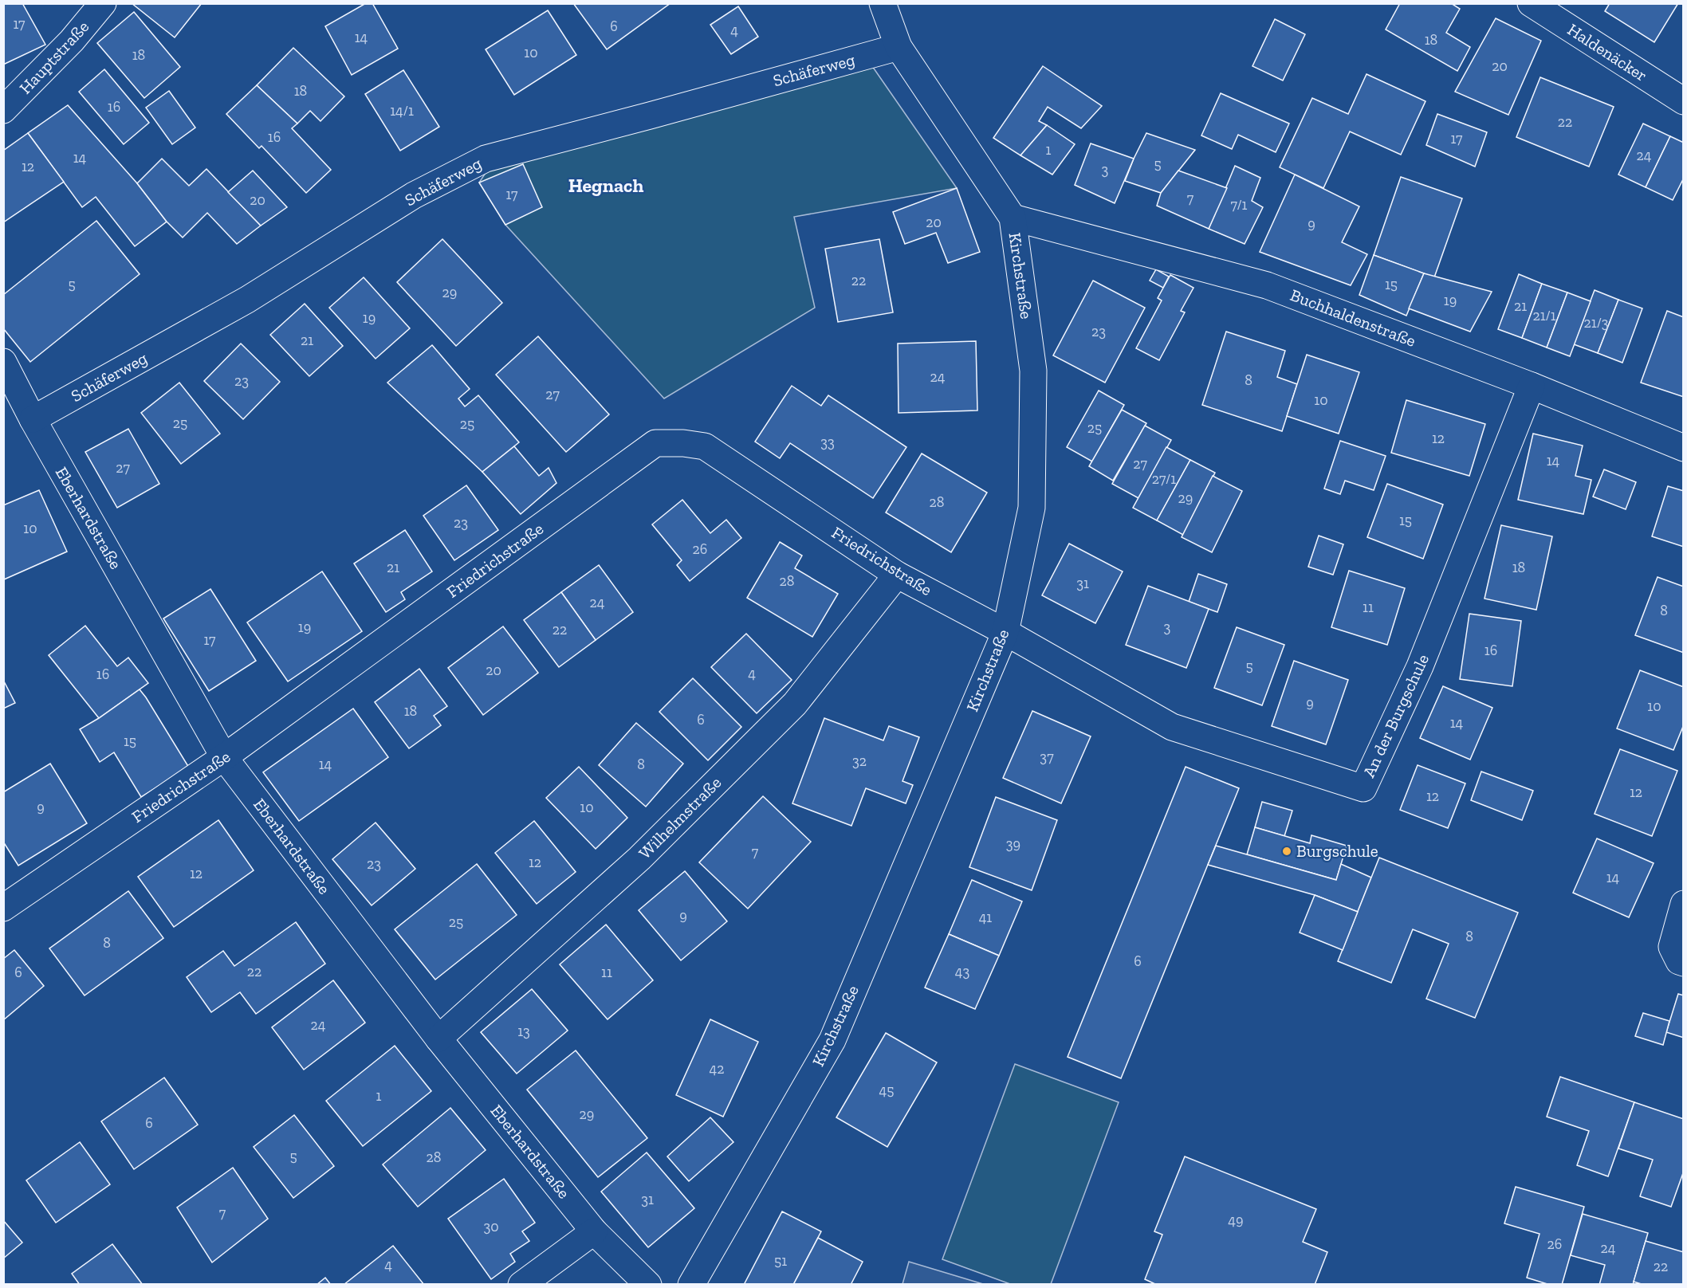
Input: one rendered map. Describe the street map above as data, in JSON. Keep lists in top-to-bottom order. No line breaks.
{"streets":{"street":["Haldenäcker","Hauptstraße","Schäferweg","Kirchstraße","Buchhaldenstraße","Eberhardstraße","Friedrichstraße","An der Burgschule","Wilhelmstraße"]},"crossings":[["Schäferweg","Kirchstraße"],["Schäferweg","Eberhardstraße"],["Kirchstraße","Buchhaldenstraße"],["Kirchstraße","Friedrichstraße"],["Kirchstraße","An der Burgschule"],["Buchhaldenstraße","An der Burgschule"],["Eberhardstraße","Friedrichstraße"],["Eberhardstraße","Wilhelmstraße"],["Friedrichstraße","An der Burgschule"],["Friedrichstraße","Wilhelmstraße"]],"districts":["Hegnach"],"places":["Burgschule"],"house_numbers":["17","6","4","14","18","10","18","20","18","16","14/1","22","16","17","1","24","14","5","12","3","17","7","20","7/1","20","9","22","5","15","29","19","21","21/1","19","21/3","23","21","24","8","23","27","10","25","25","25","12","33","14","27","27","27/1","29","28","15","23","10","26","21","18","28","31","24","11","8","19","3","22","17","16","5","20","4","16","9","10","18","6","14","15","37","32","14","8","12","12","9","10","39","7","12","23","12","14","9","41","25","8","8","6","22","43","6","11","24","13","42","45","1","29","6","5","28","31","7","49","30","26","24","51","4","22"]}
